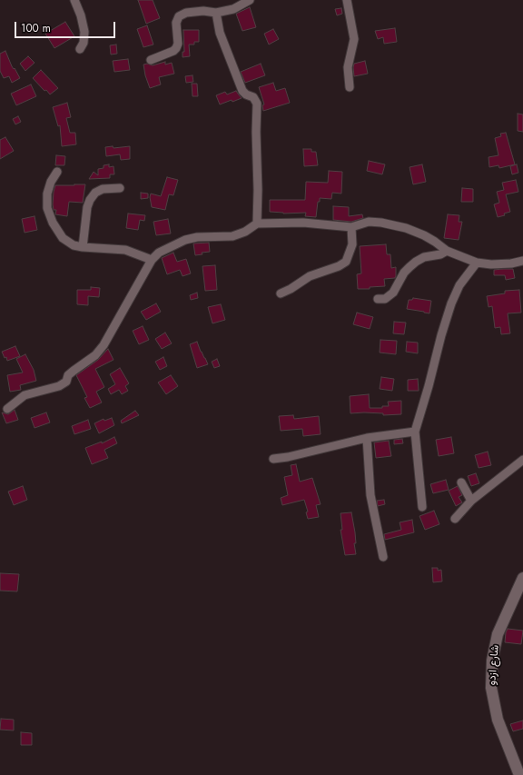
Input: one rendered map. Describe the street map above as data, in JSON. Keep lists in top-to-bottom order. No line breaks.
{"streets":{"street":["شارع ازدو"]},"scale_bar":"100 m"}
